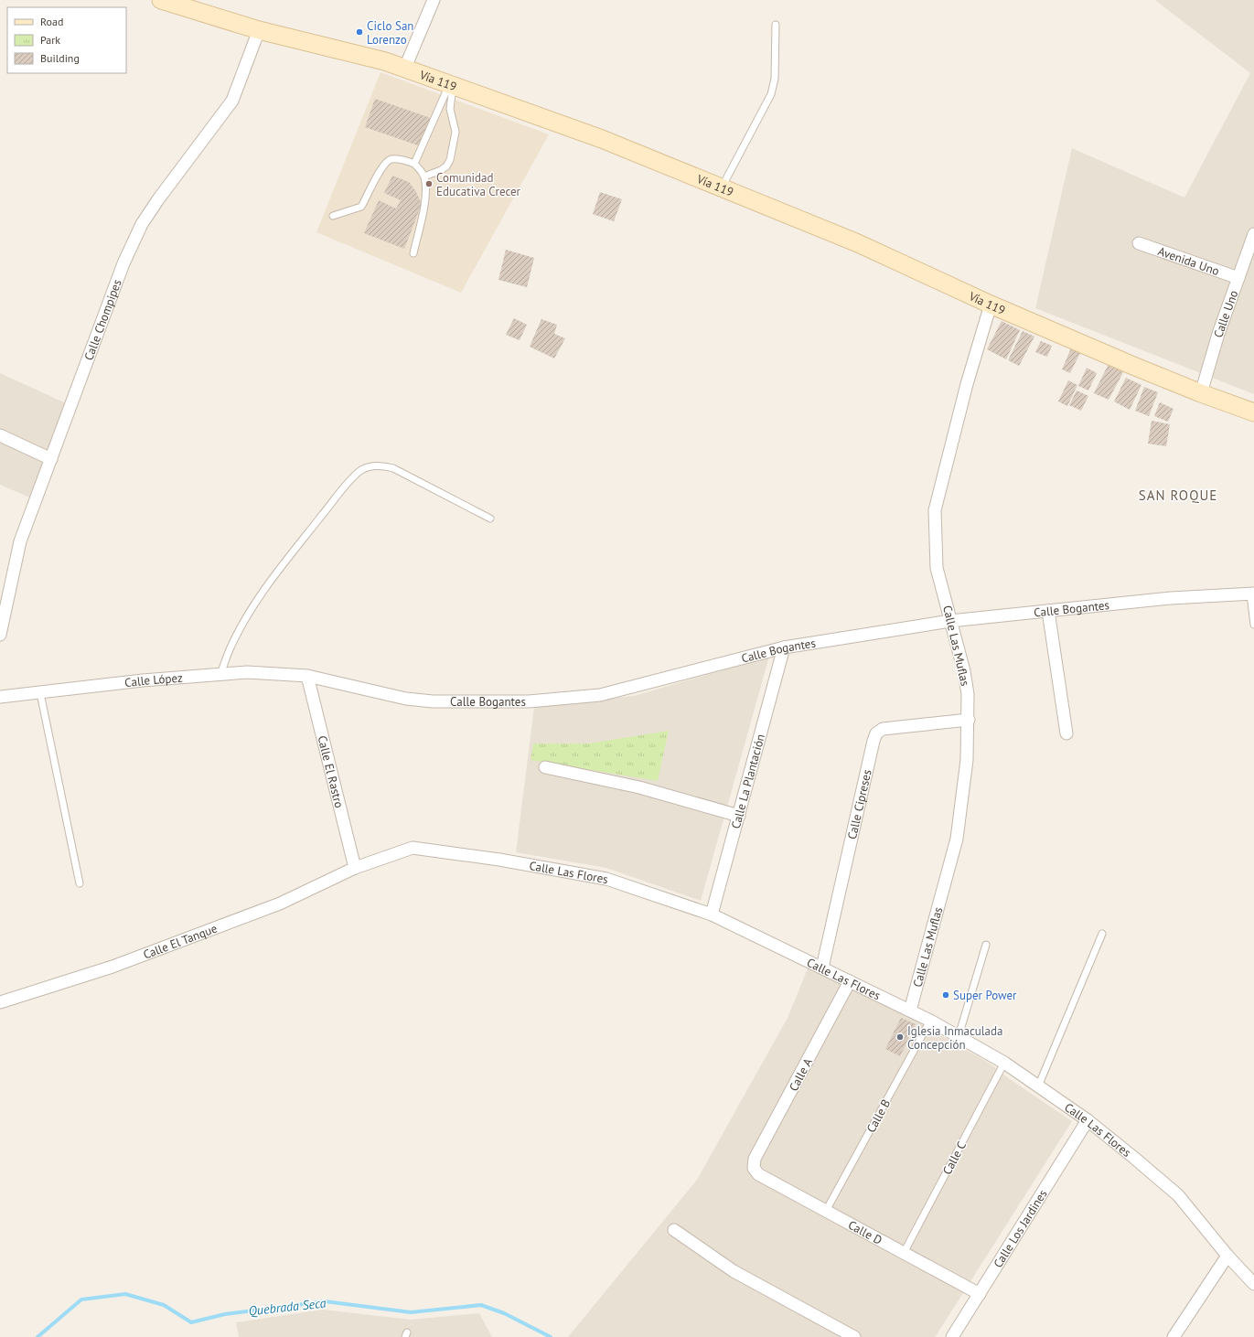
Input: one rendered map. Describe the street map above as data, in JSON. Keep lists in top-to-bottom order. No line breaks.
{"streets":{"main road":["Vía 119"],"street":["Avenida Uno","Calle Uno","Calle Chompipes","Calle Bogantes","Calle Las Muflas","Calle López","Calle El Rastro","Calle La Plantación","Calle Cipreses","Calle Las Flores","Calle El Tanque","Calle A","Calle Los Jardines","Calle D"],"lane":["Calle B","Calle C"]},"crossings":[["Vía 119","Calle Uno"],["Vía 119","Calle Chompipes"],["Vía 119","Calle Las Muflas"],["Avenida Uno","Calle Uno"],["Calle Bogantes","Calle Las Muflas"],["Calle Bogantes","Calle López"],["Calle Bogantes","Calle El Rastro"],["Calle Bogantes","Calle La Plantación"],["Calle Las Muflas","Calle Cipreses"],["Calle Las Muflas","Calle Las Flores"],["Calle López","Calle El Rastro"],["Calle El Rastro","Calle Las Flores"],["Calle El Rastro","Calle El Tanque"],["Calle La Plantación","Calle Las Flores"],["Calle Cipreses","Calle Las Flores"],["Calle Las Flores","Calle El Tanque"],["Calle Las Flores","Calle A"],["Calle Las Flores","Calle B"],["Calle Las Flores","Calle C"],["Calle Las Flores","Calle Los Jardines"],["Calle A","Calle D"],["Calle B","Calle D"],["Calle C","Calle D"],["Calle Los Jardines","Calle D"]],"districts":["SAN ROQUE"],"water":["Quebrada Seca"],"places":["Ciclo San Lorenzo","Comunidad Educativa Crecer","Super Power","Iglesia Inmaculada Concepción"],"legend":["Road","Park","Building"]}
